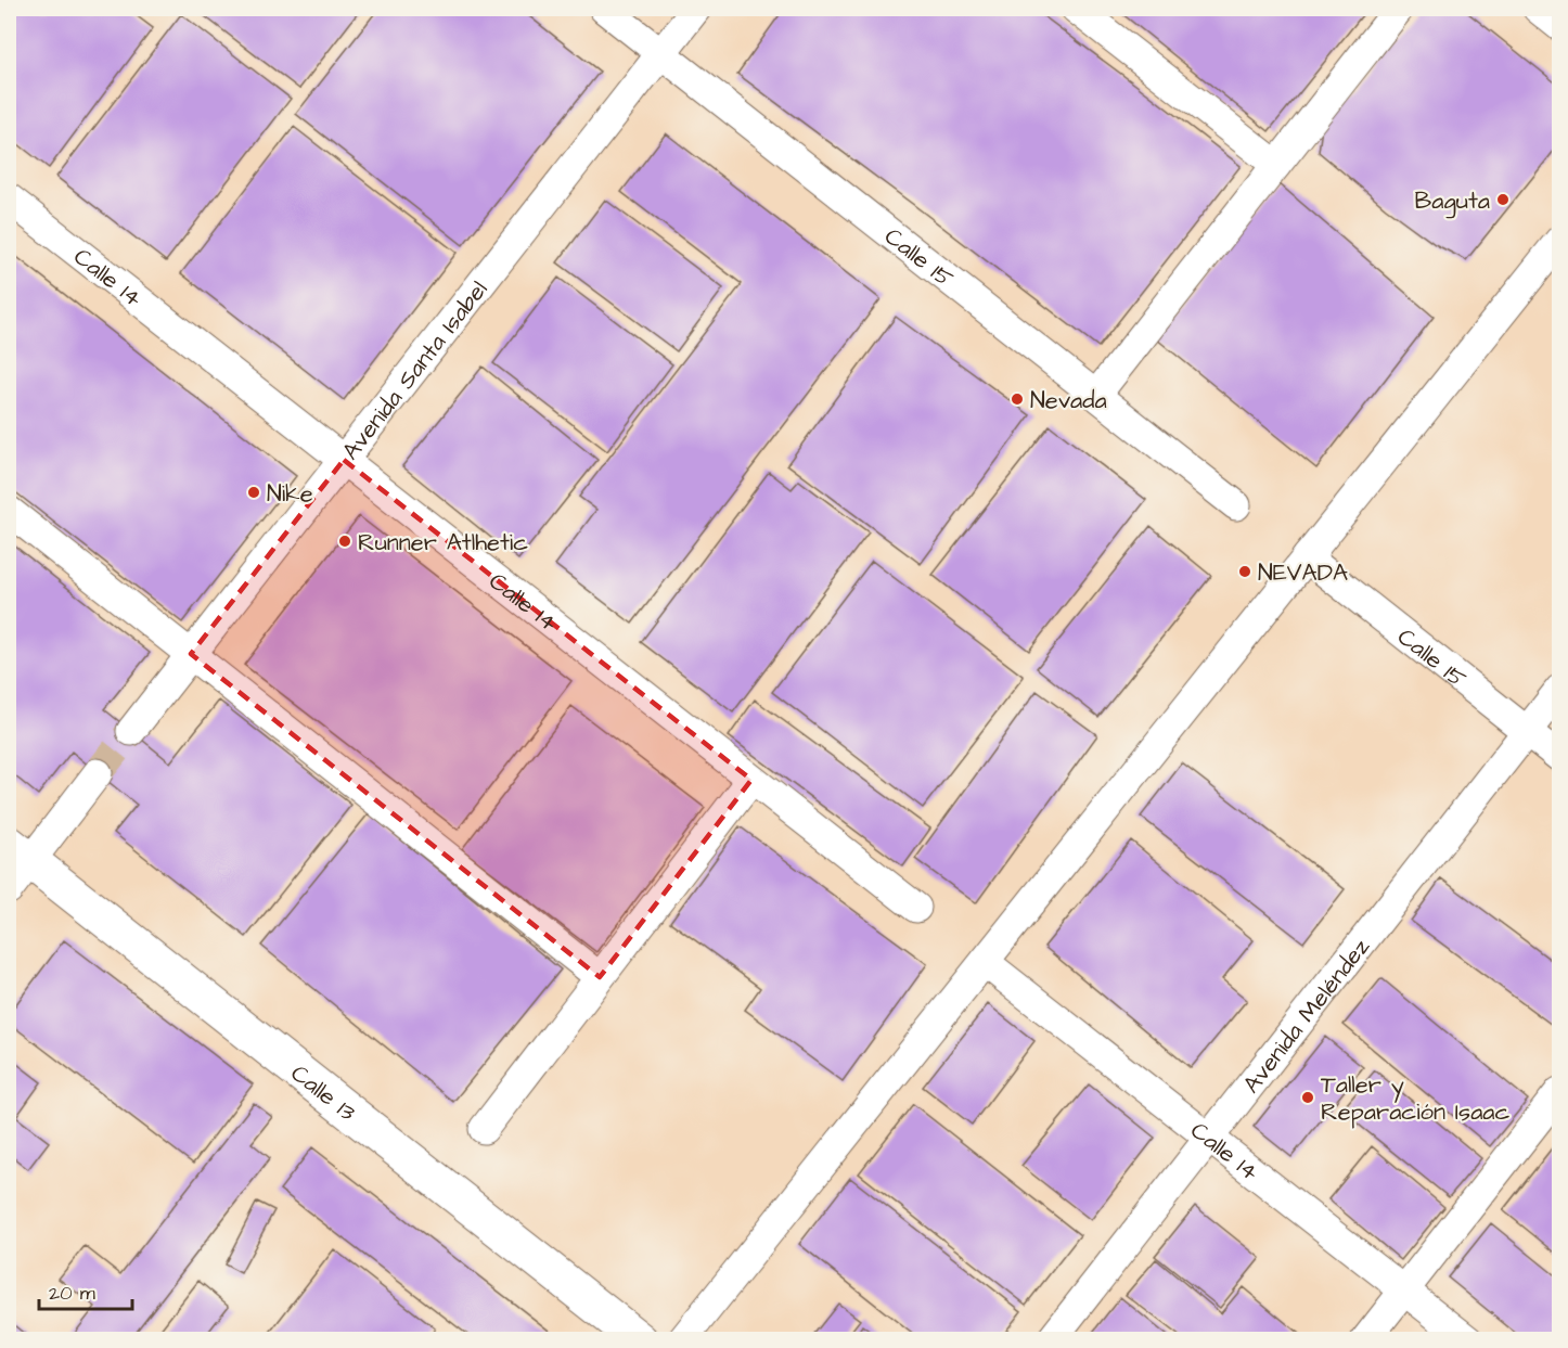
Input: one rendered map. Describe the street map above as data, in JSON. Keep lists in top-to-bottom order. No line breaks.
{"streets":{"main road":["Calle 13"],"street":["Calle 15","Calle 14","Avenida Santa Isabel","Avenida Meléndez"]},"crossings":[["Calle 15","Avenida Santa Isabel"],["Calle 15","Avenida Meléndez"],["Calle 14","Avenida Santa Isabel"],["Calle 14","Avenida Meléndez"]],"places":["Baguta","Nevada","Nike","Runner Atlhetic","NEVADA","Taller y Reparación Isaac"],"scale_bar":"20 m"}
